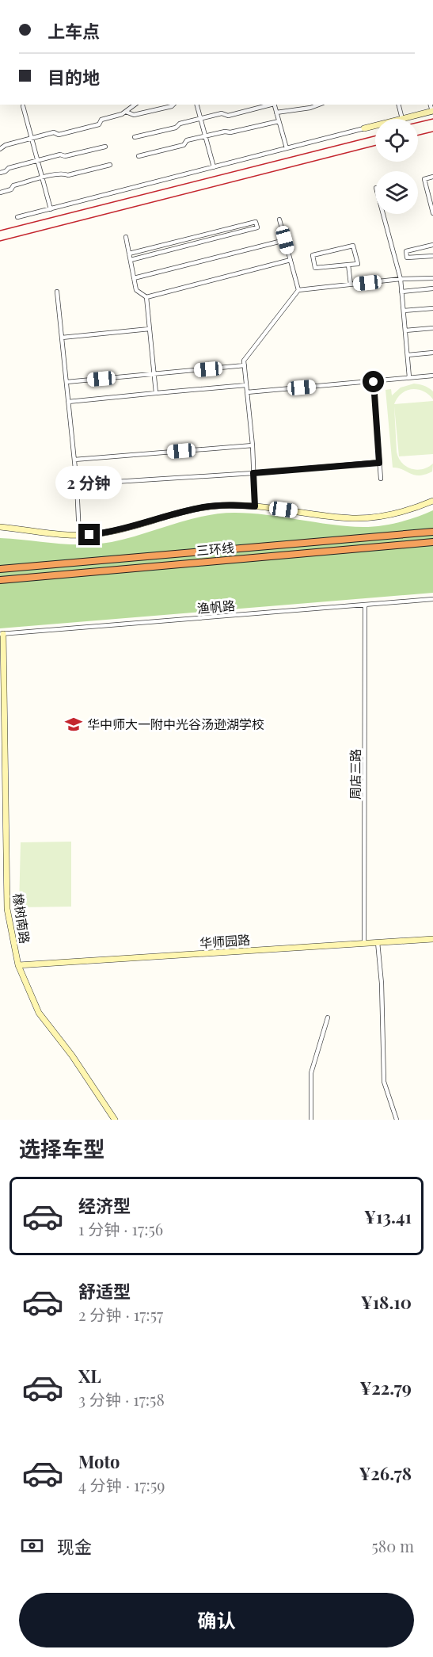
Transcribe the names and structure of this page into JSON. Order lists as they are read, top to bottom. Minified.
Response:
{"streets":{"highway":["三环线"],"street":["渔帆路","周店三路","橡树南路","华师园路"]},"crossings":[["渔帆路","周店三路"],["渔帆路","橡树南路"],["周店三路","华师园路"],["橡树南路","华师园路"]],"places":{"school or university":["华中师大一附中光谷汤逊湖学校"]},"page":{"banner":["上车点","目的地"],"bubble":"2 分钟","heading":"选择车型","list":[{"name":"经济型","note":"1 分钟 · 17:56","value":"¥13.41"},{"name":"舒适型","note":"2 分钟 · 17:57","value":"¥18.10"},{"name":"XL","note":"3 分钟 · 17:58","value":"¥22.79"},{"name":"Moto","note":"4 分钟 · 17:59","value":"¥26.78"}],"pay":["现金","580 m"],"buttons":"确认"}}
